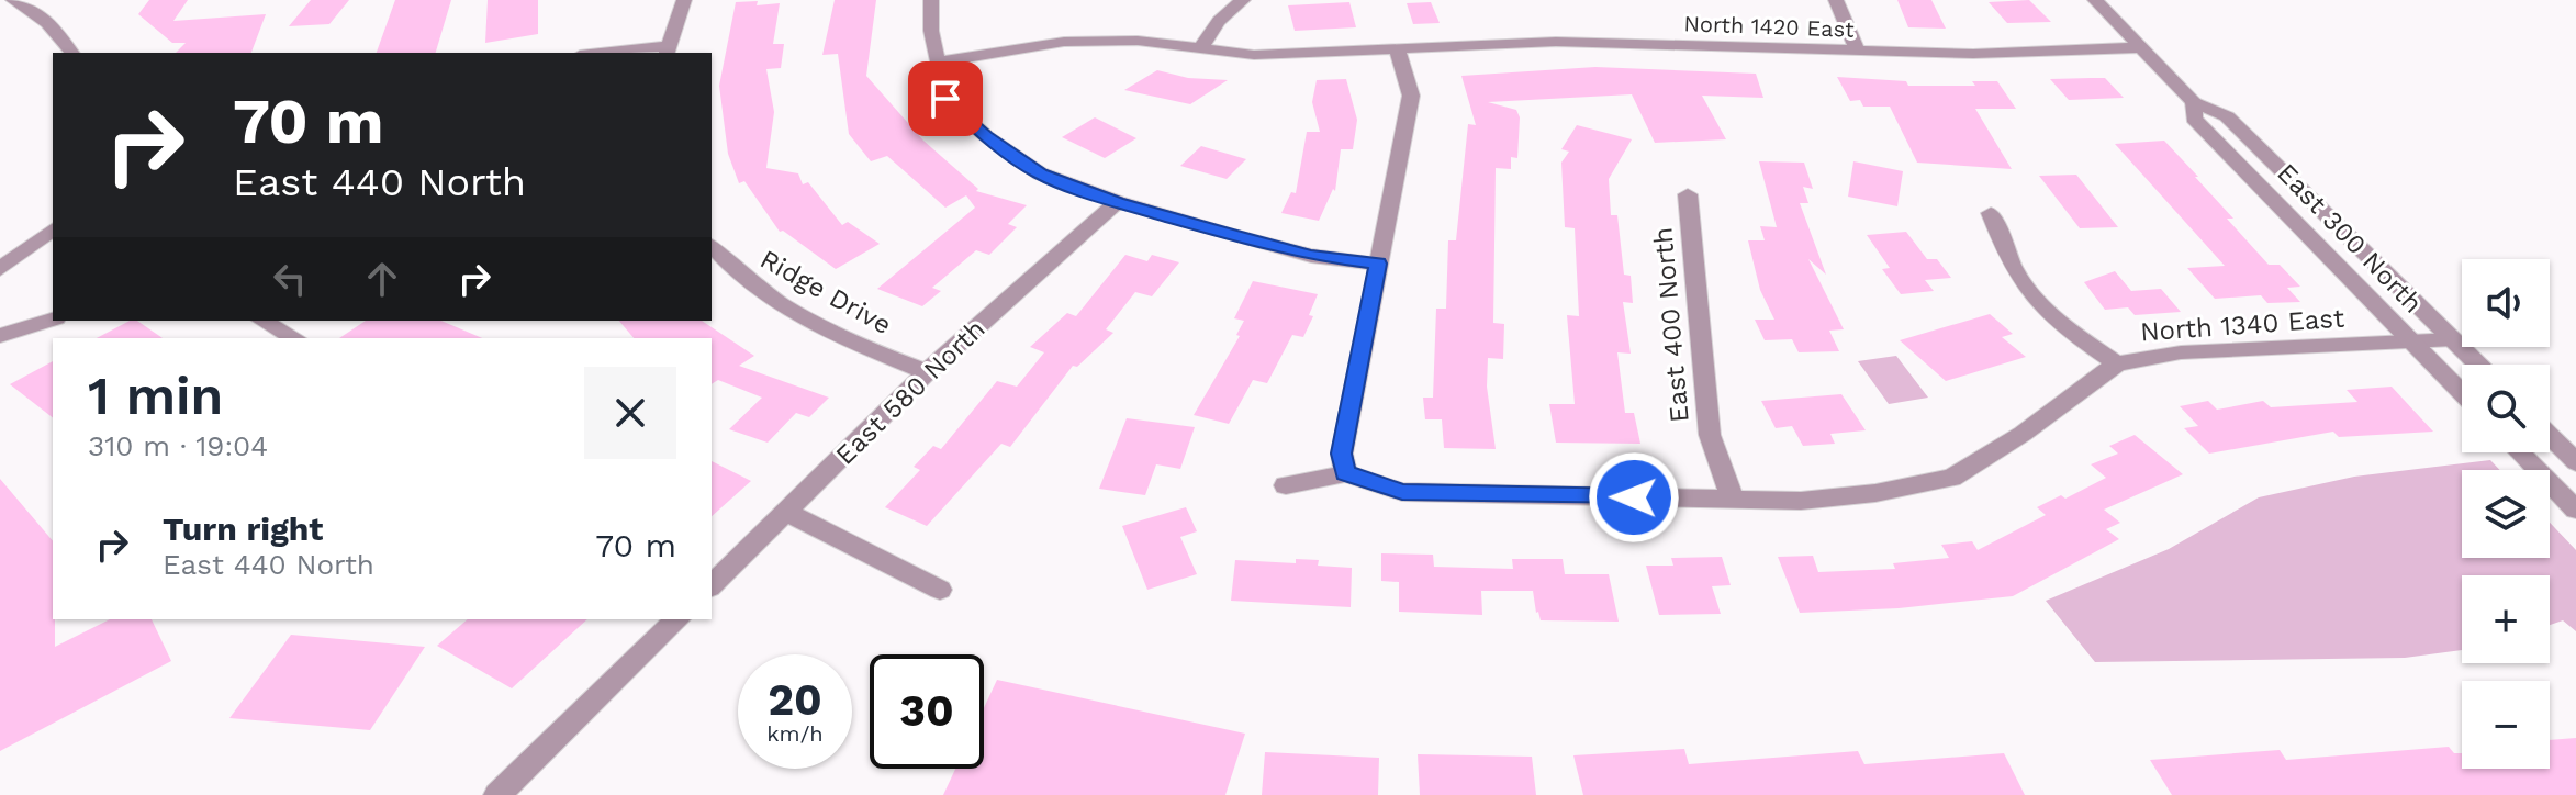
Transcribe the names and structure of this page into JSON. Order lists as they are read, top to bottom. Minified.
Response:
{"streets":{"street":["North 1420 East","East 300 North","Ridge Drive","East 400 North","North 1340 East","East 580 North"]},"crossings":[["North 1420 East","East 300 North"],["East 300 North","North 1340 East"],["Ridge Drive","East 580 North"],["East 400 North","North 1340 East"]],"page":{"turn":["70 m","East 440 North"],"map_buttons":["+","−"],"heading":["1 min","310 m · 19:04"],"list":[{"name":"Turn right","note":"East 440 North","value":"70 m"}],"speed":"20 km/h","limit":"30"}}
